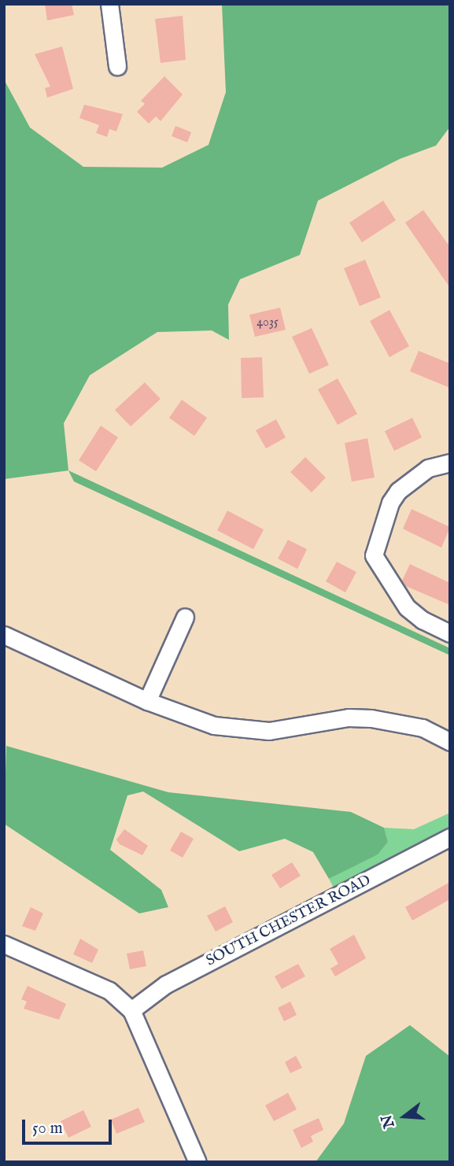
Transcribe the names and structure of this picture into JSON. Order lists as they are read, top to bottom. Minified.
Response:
{"streets":{"street":["SOUTH CHESTER ROAD"]},"house_numbers":["4035"],"scale_bar":"50 m","north":"left"}
